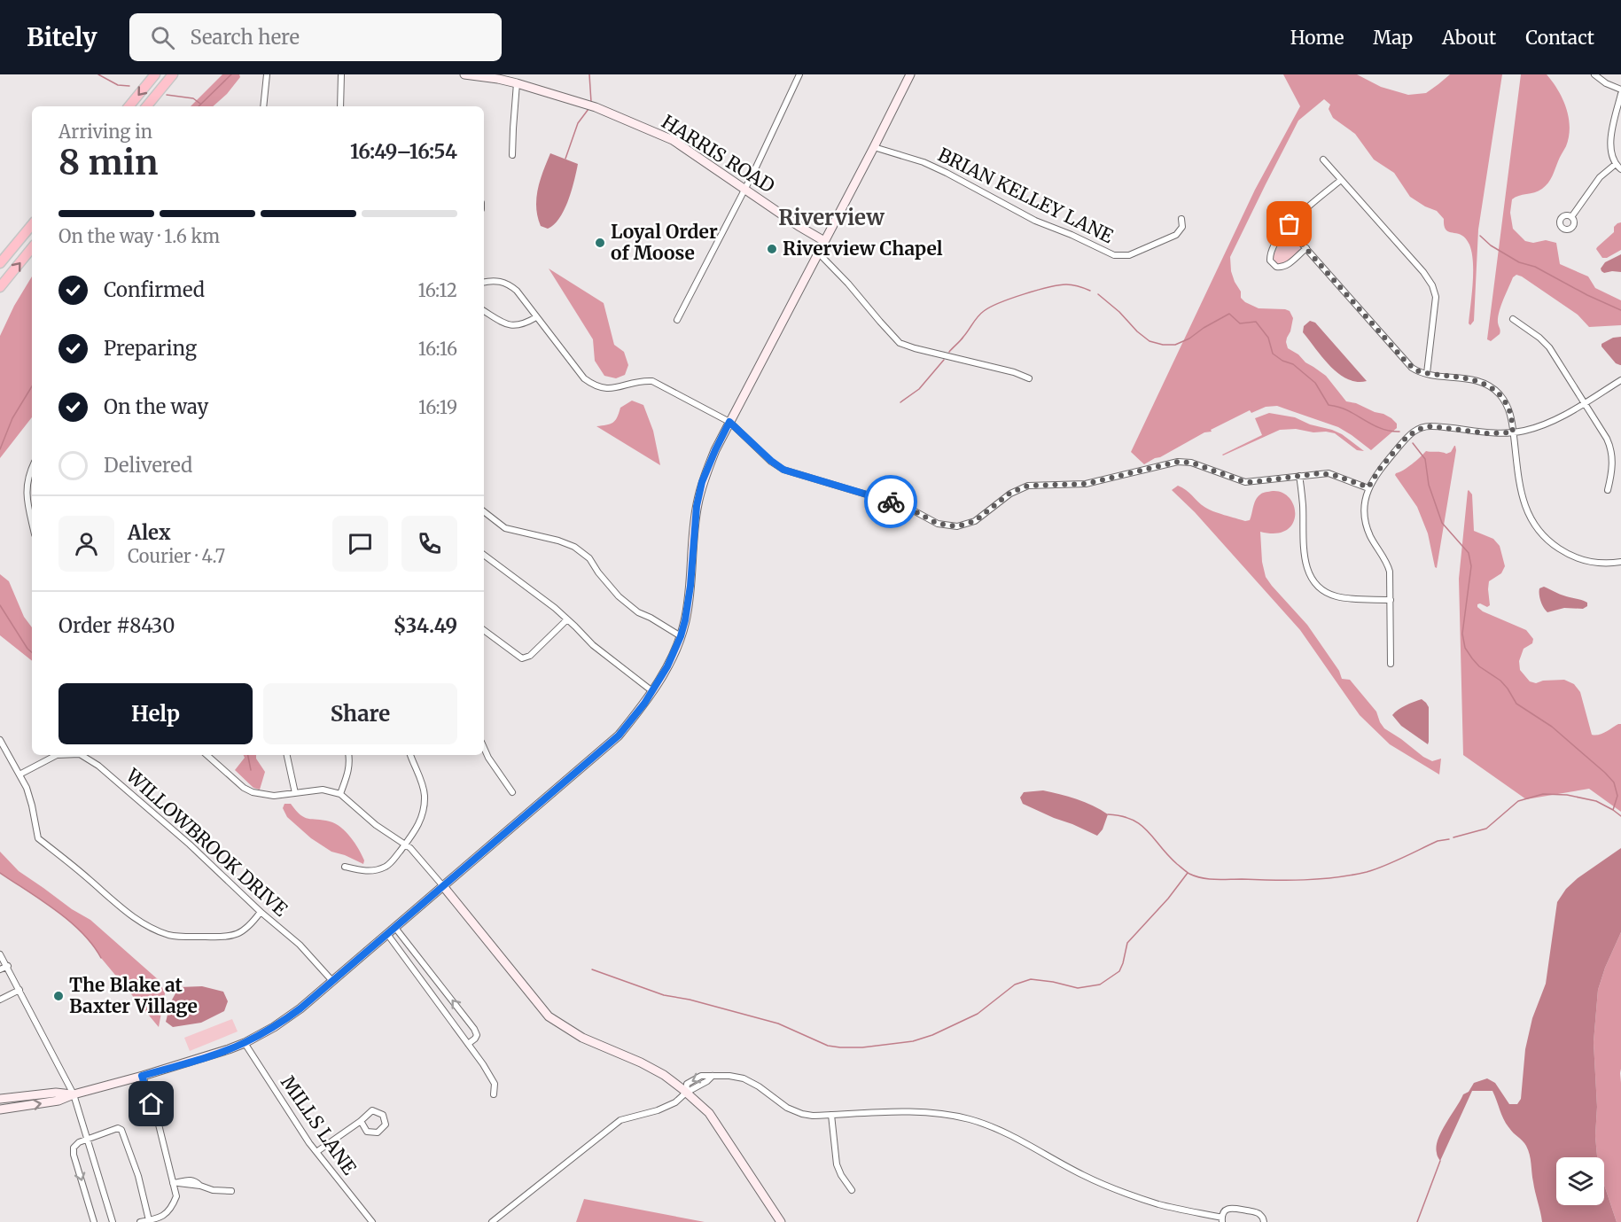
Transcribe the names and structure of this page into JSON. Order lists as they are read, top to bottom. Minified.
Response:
{"streets":{"main road":["HARRIS ROAD"],"street":["BRIAN KELLEY LANE","WILLOWBROOK DRIVE","MILLS LANE"]},"districts":["Riverview"],"places":["Loyal Order of Moose","Riverview Chapel","The Blake at Baxter Village"],"page":{"header":"Bitely","search":"Search here","nav":["Home","Map","About","Contact"],"heading":["8 min","Arriving in","16:49–16:54"],"panel":["Alex","Courier · 4.7","Order #8430","$34.49"],"bar":"On the way · 1.6 km","list":[["Confirmed","16:12"],["Preparing","16:16"],["On the way","16:19"],"Delivered"],"buttons":["Help","Share"]}}
